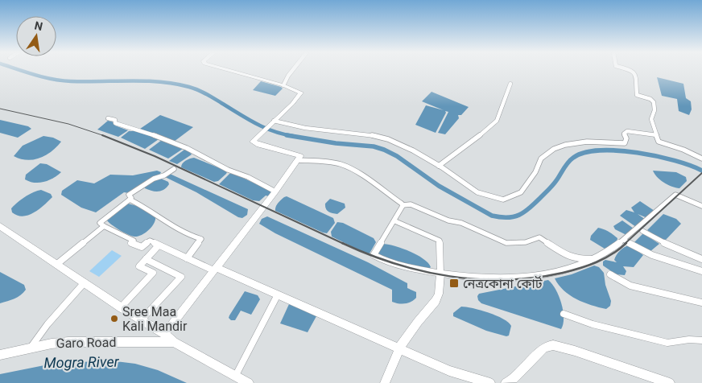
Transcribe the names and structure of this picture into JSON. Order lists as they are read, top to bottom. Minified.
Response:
{"streets":{"street":["Garo Road"]},"water":["Mogra River"],"places":{"transit":["নেত্রকোনা কোর্ট"],"other":["Sree Maa Kali Mandir"]},"north":"top"}
